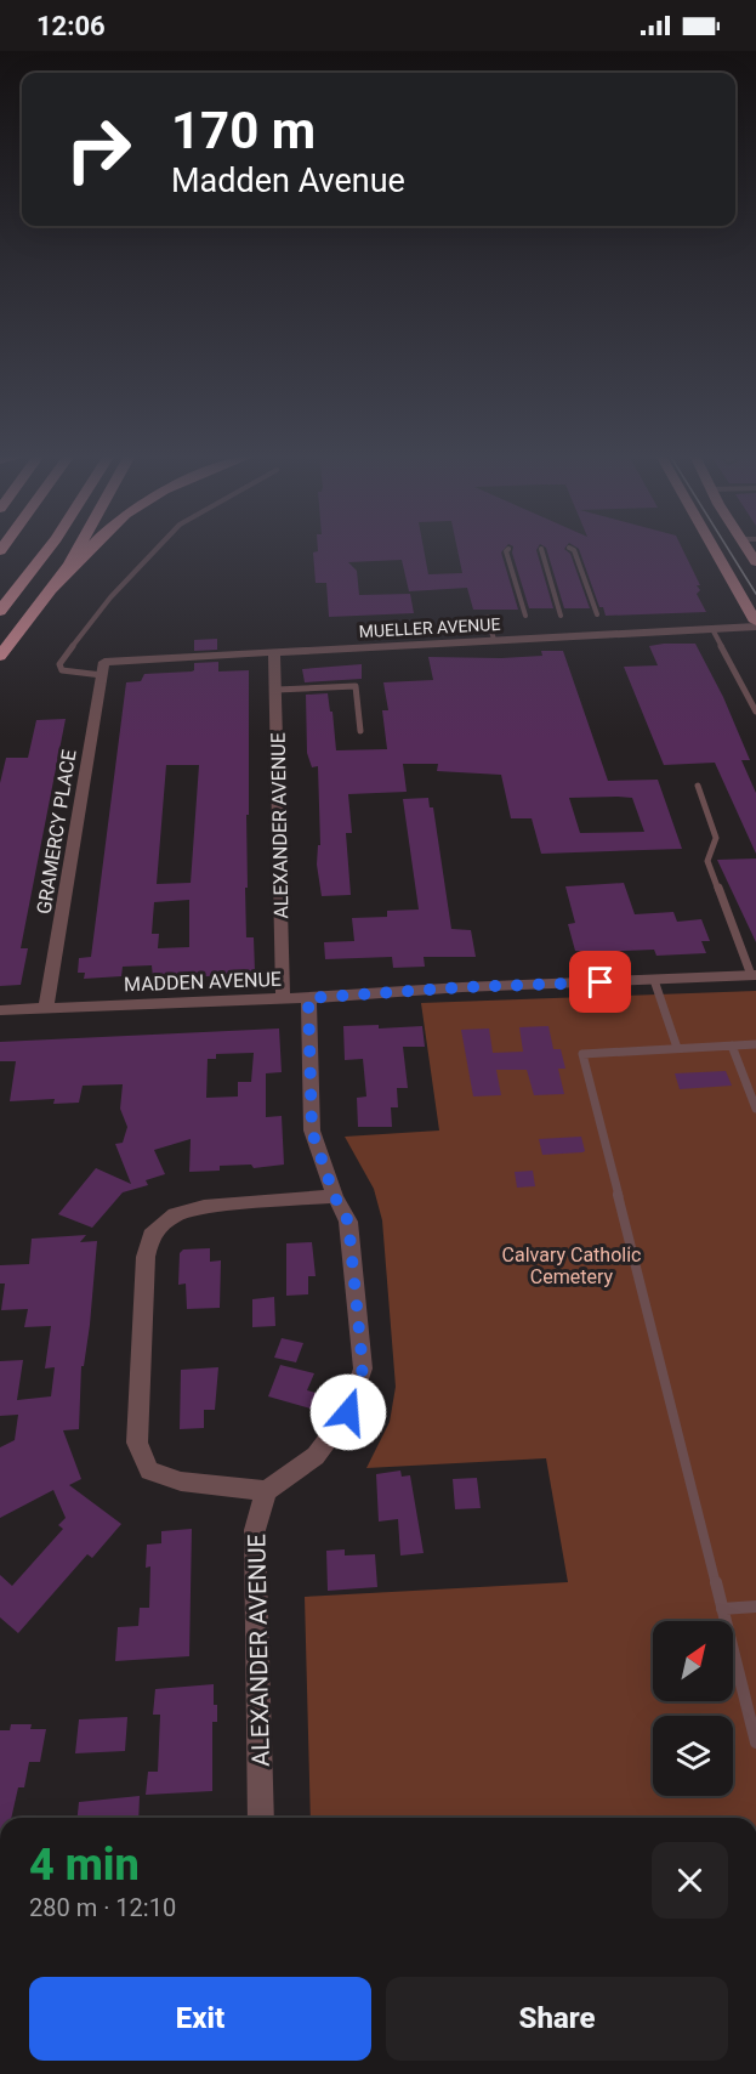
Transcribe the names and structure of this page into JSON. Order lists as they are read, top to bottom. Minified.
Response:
{"streets":{"street":["MUELLER AVENUE","ALEXANDER AVENUE","GRAMERCY PLACE","MADDEN AVENUE"]},"crossings":[["MUELLER AVENUE","ALEXANDER AVENUE"],["MUELLER AVENUE","GRAMERCY PLACE"],["ALEXANDER AVENUE","MADDEN AVENUE"],["GRAMERCY PLACE","MADDEN AVENUE"]],"parks":["Calvary Catholic Cemetery"],"north":"top right","page":{"status":"12:06","turn":["170 m","Madden Avenue"],"heading":["4 min","280 m · 12:10"],"buttons":["Exit","Share"]}}
